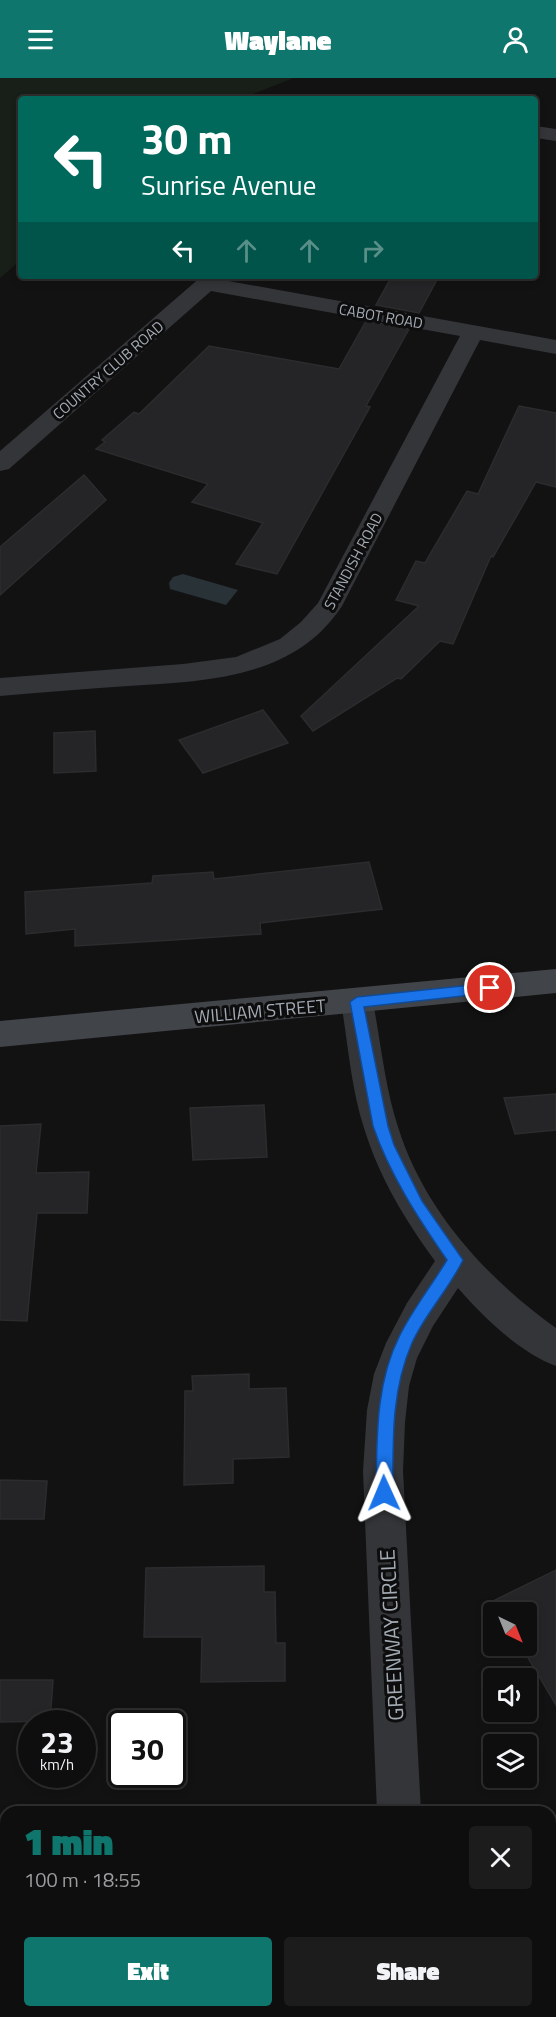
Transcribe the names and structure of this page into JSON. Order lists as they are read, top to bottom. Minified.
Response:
{"streets":{"main road":["WILLIAM STREET"],"street":["CABOT ROAD","COUNTRY CLUB ROAD","STANDISH ROAD","GREENWAY CIRCLE"]},"crossings":[["CABOT ROAD","COUNTRY CLUB ROAD"],["CABOT ROAD","STANDISH ROAD"]],"north":"bottom right","page":{"header":"Waylane","turn":["30 m","Sunrise Avenue"],"speed":"23 km/h","limit":"30","heading":["1 min","100 m · 18:55"],"buttons":["Exit","Share"]}}
